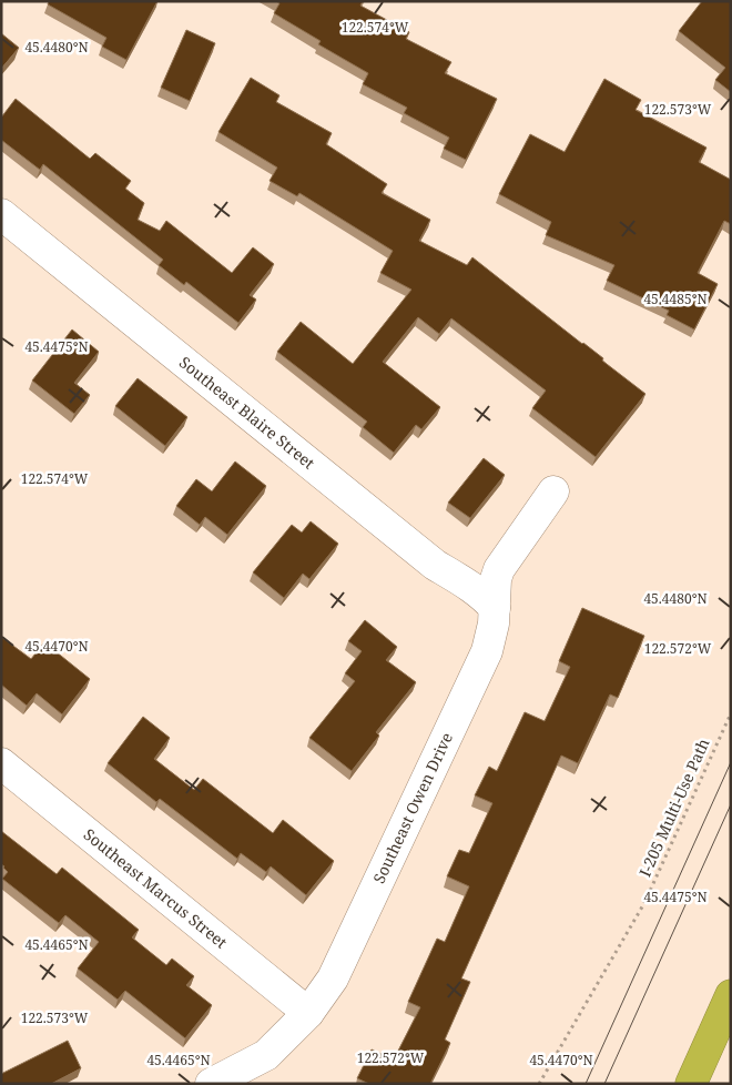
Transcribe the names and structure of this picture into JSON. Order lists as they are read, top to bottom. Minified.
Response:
{"streets":{"street":["Southeast Blaire Street","Southeast Owen Drive","Southeast Marcus Street"],"path":["I-205 Multi-Use Path"]},"crossings":[["Southeast Blaire Street","Southeast Owen Drive"],["Southeast Owen Drive","Southeast Marcus Street"]],"coordinates":["122.574°W","45.4480°N","122.573°W","45.4485°N","45.4475°N","45.4470°N","122.572°W","45.4465°N"]}
